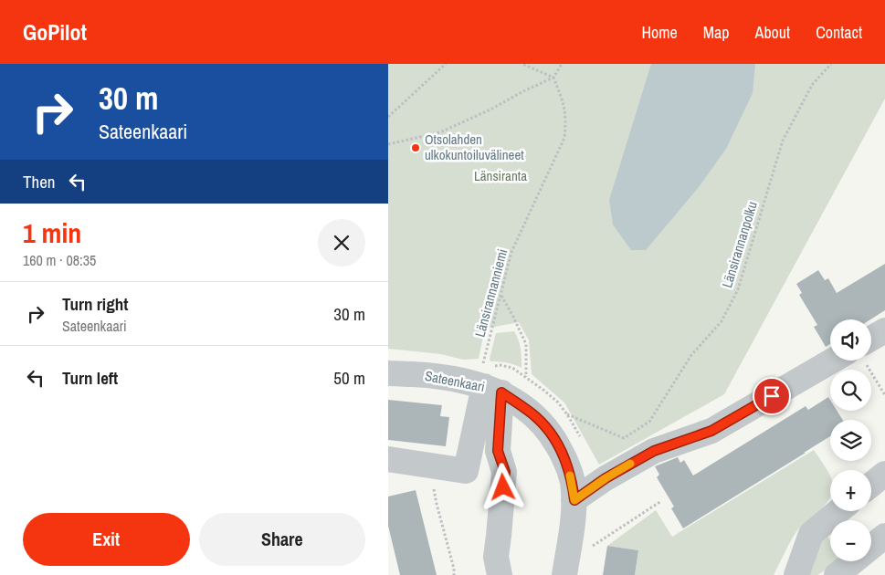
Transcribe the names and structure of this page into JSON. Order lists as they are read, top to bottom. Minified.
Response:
{"streets":{"street":["Sateenkaari"],"path":["Länsirannanpolku","Länsirannanniemi"]},"crossings":[["Länsirannanniemi","Sateenkaari"]],"parks":["Länsiranta"],"places":["Otsolahden ulkokuntoiluvälineet"],"page":{"header":"GoPilot","nav":["Home","Map","About","Contact"],"turn":["30 m","Sateenkaari"],"then":"Then","heading":["1 min","160 m · 08:35"],"list":[{"name":"Turn right","note":"Sateenkaari","value":"30 m"},{"name":"Turn left","value":"50 m"}],"map_buttons":["+","−"],"buttons":["Exit","Share"]}}
